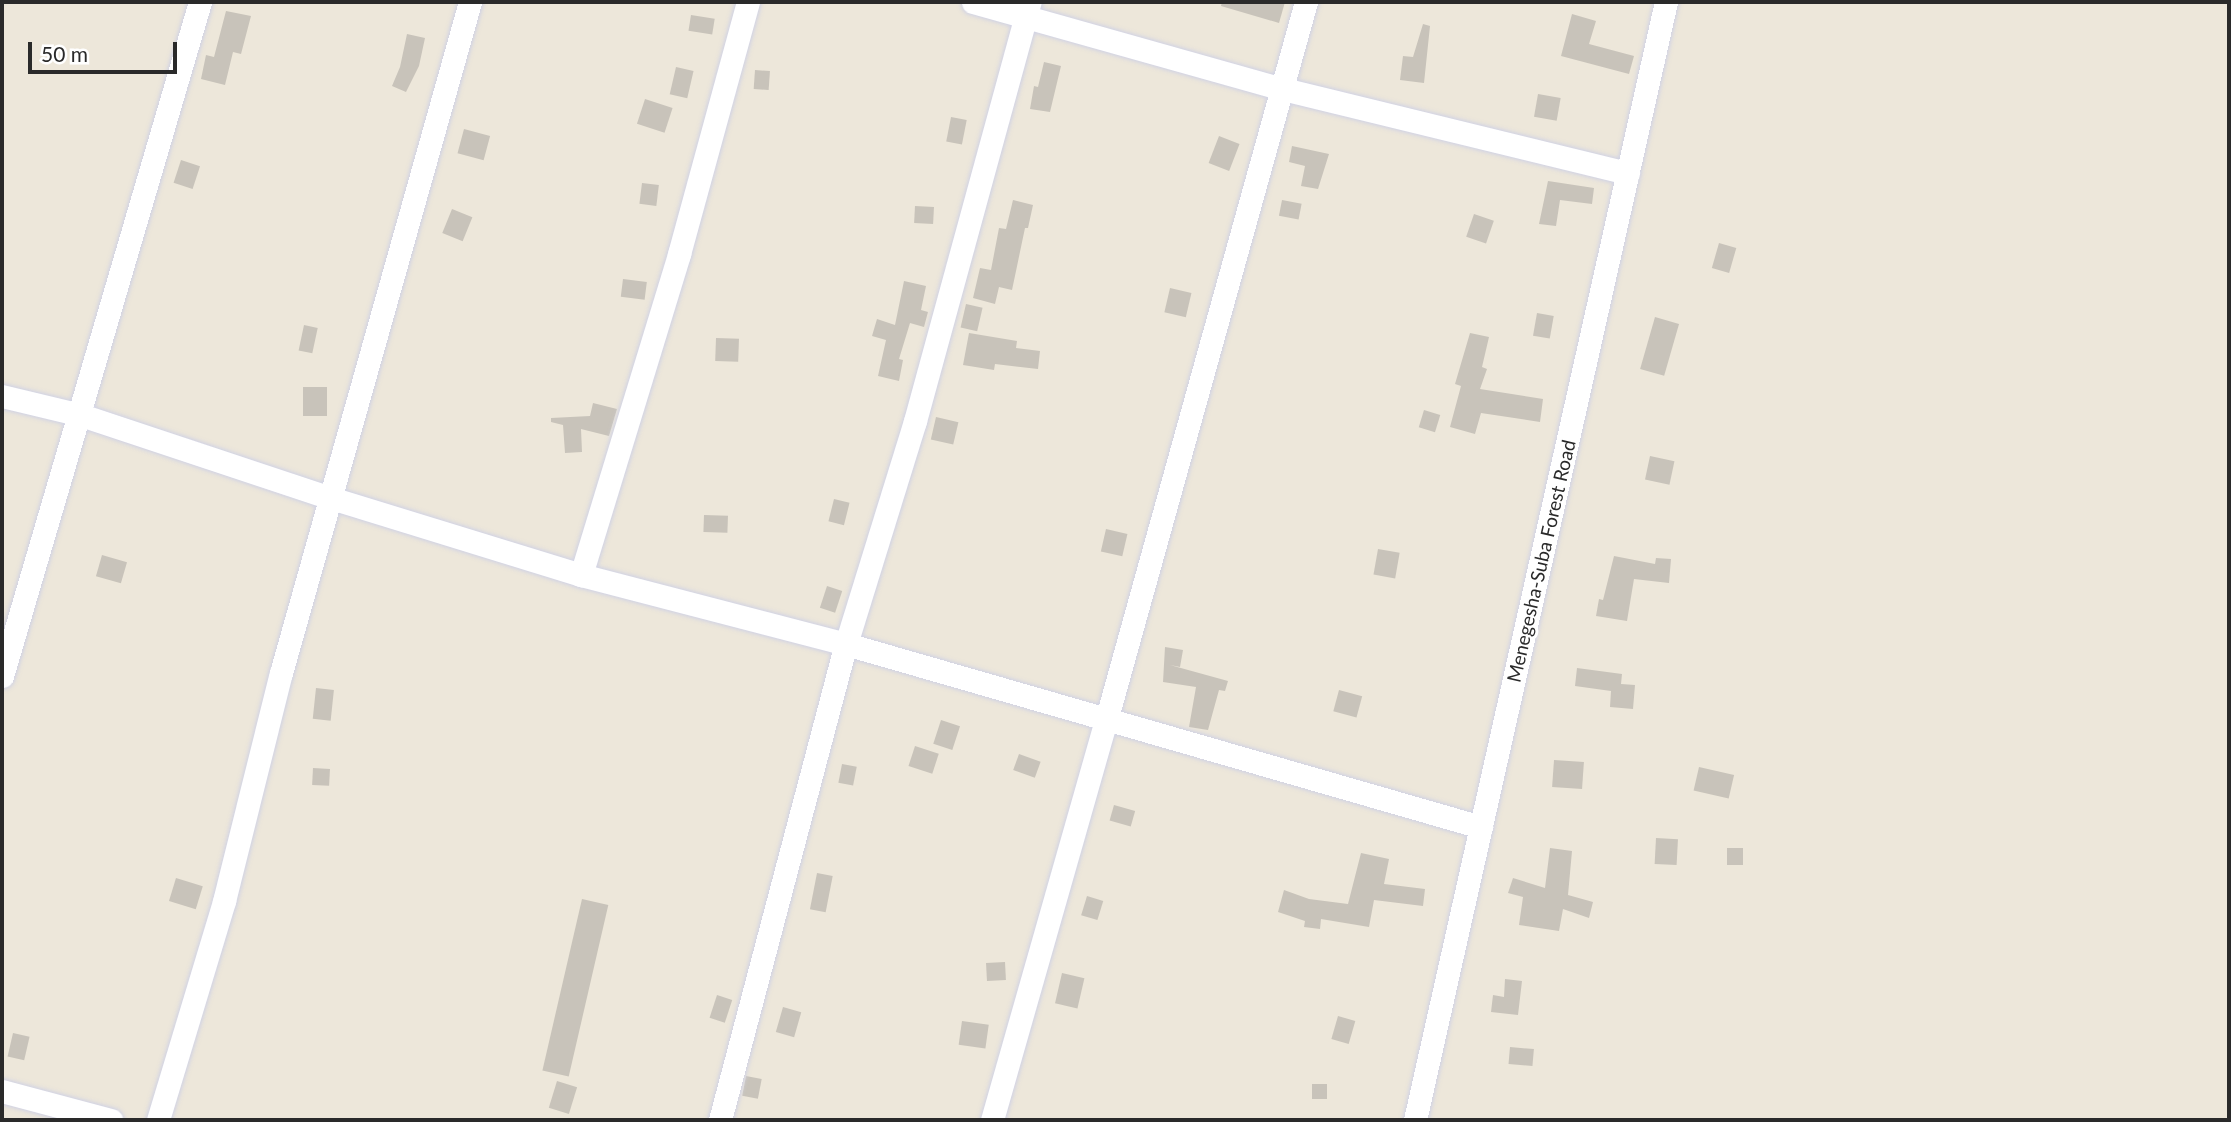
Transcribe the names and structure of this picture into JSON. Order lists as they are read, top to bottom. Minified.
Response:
{"streets":{"street":["Menegesha-Suba Forest Road"]},"scale_bar":"50 m"}
